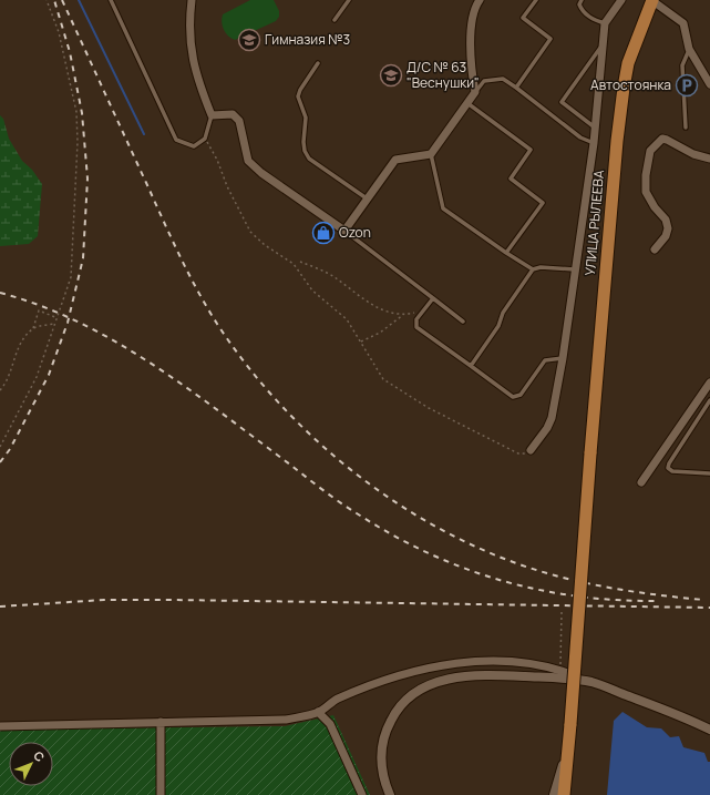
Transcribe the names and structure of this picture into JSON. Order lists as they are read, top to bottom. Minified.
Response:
{"streets":{"main road":["УЛИЦА РЫЛЕЕВА"]},"places":{"school or university":["Гимназия №3","Д/С № 63 \"Веснушки\""],"parking":["Автостоянка"],"shop":["Ozon"]},"north":"top right"}
